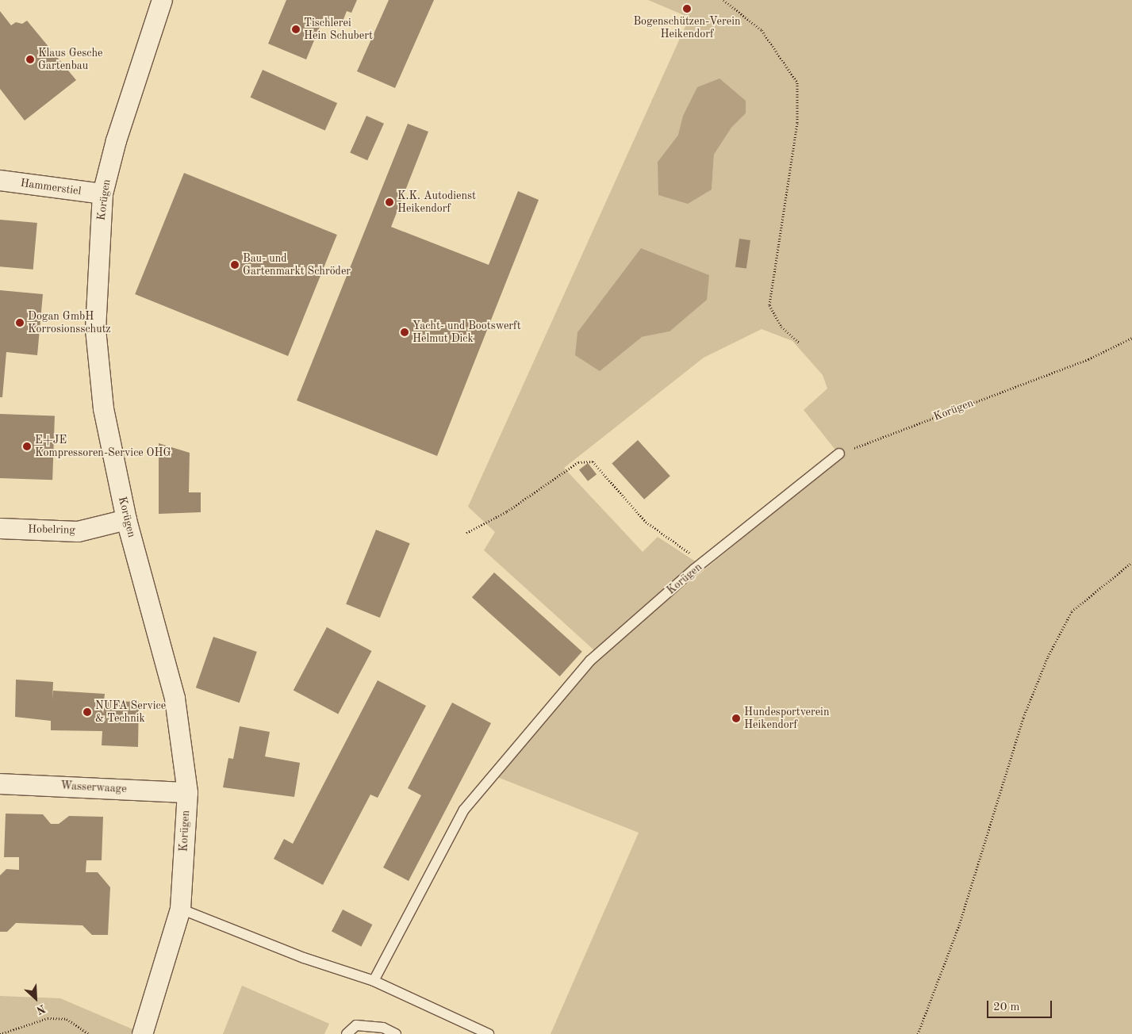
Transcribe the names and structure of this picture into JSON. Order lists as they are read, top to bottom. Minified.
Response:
{"streets":{"street":["Hammerstiel","Korügen","Hobelring","Wasserwaage"]},"crossings":[["Hammerstiel","Korügen"],["Korügen","Hobelring"],["Korügen","Wasserwaage"]],"places":["Bogenschützen-Verein Heikendorf","Tischlerei Hein Schubert","Klaus Gesche Gartenbau","K.K. Autodienst Heikendorf","Bau- und Gartenmarkt Schröder","Dogan GmbH Korrosionsschutz","Yacht- und Bootswerft Helmut Dick","E+JE Kompressoren-Service OHG","NUFA Service & Technik","Hundesportverein Heikendorf"],"scale_bar":"20 m","north":"bottom right"}
